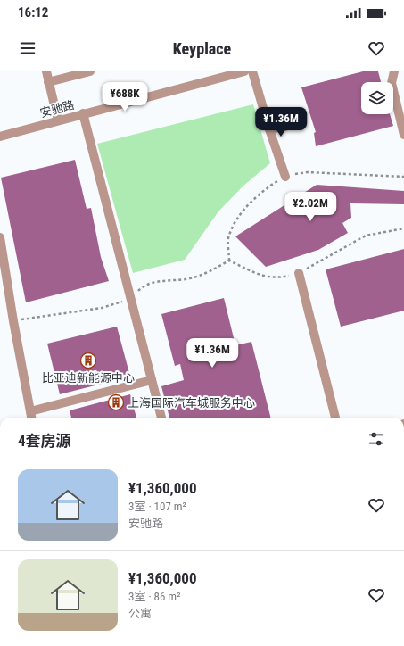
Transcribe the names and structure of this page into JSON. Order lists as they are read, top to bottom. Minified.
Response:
{"streets":{"street":["安驰路"]},"places":{"building":["比亚迪新能源中心","上海国际汽车城服务中心"]},"page":{"status":"16:12","header":"Keyplace","price":["¥688K","¥1.36M","¥2.02M","¥1.36M"],"heading":"4套房源","list":[{"name":"¥1,360,000","note":"3室 · 107 m² · 安驰路"},{"name":"¥1,360,000","note":"3室 · 86 m² · 公寓"}]}}
